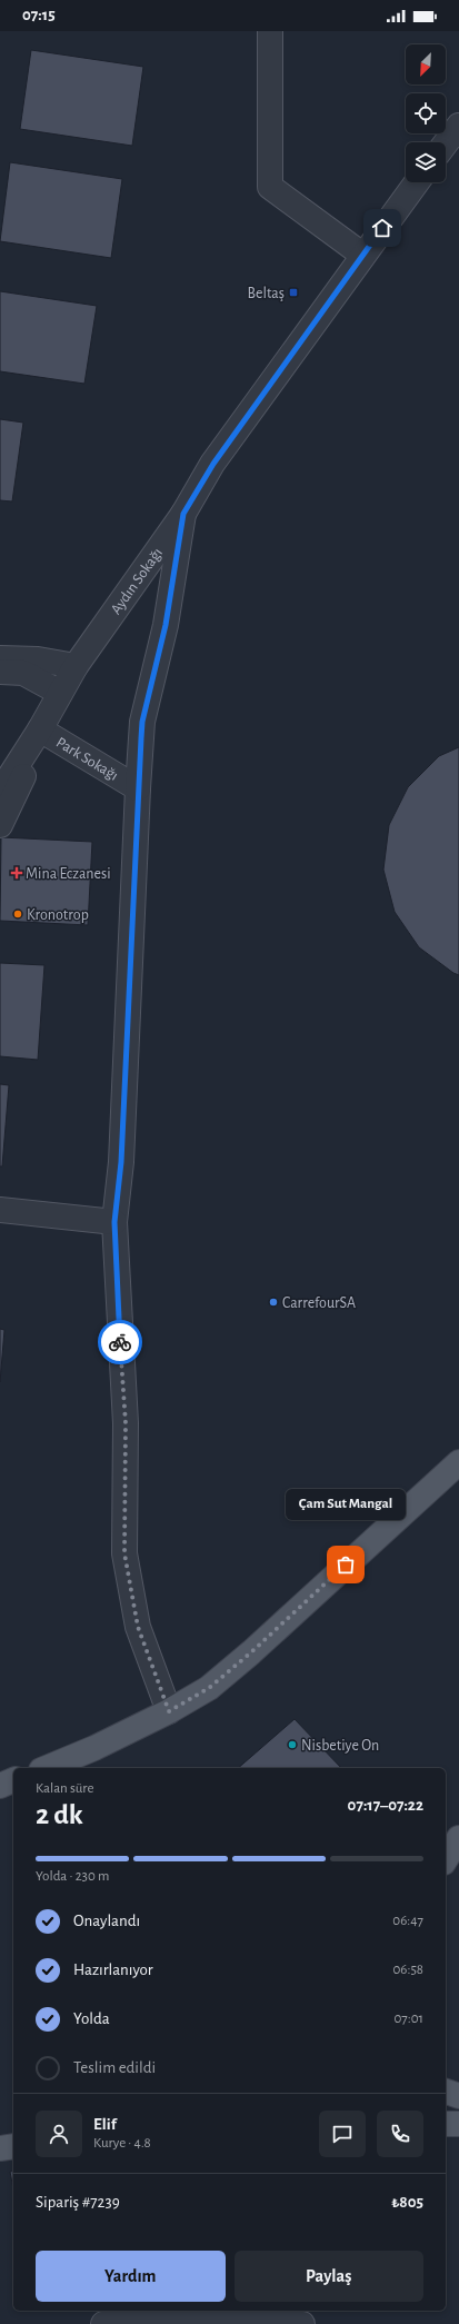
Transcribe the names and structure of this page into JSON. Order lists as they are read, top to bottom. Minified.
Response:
{"streets":{"street":["Aydın Sokağı","Park Sokağı"]},"crossings":[["Aydın Sokağı","Park Sokağı"]],"places":{"transit":["Beltaş"],"health":["Mina Eczanesi"],"other":["Kronotrop","CarrefourSA","Çam Sut Mangal","Nisbetiye On"]},"north":"bottom left","page":{"status":"07:15","bubble":"Çam Sut Mangal","heading":["2 dk","Kalan süre","07:17–07:22"],"panel":["Elif","Kurye · 4.8","Sipariş #7239","₺805"],"bar":"Yolda · 230 m","list":[["Onaylandı","06:47"],["Hazırlanıyor","06:58"],["Yolda","07:01"],"Teslim edildi"],"buttons":["Yardım","Paylaş"]}}
